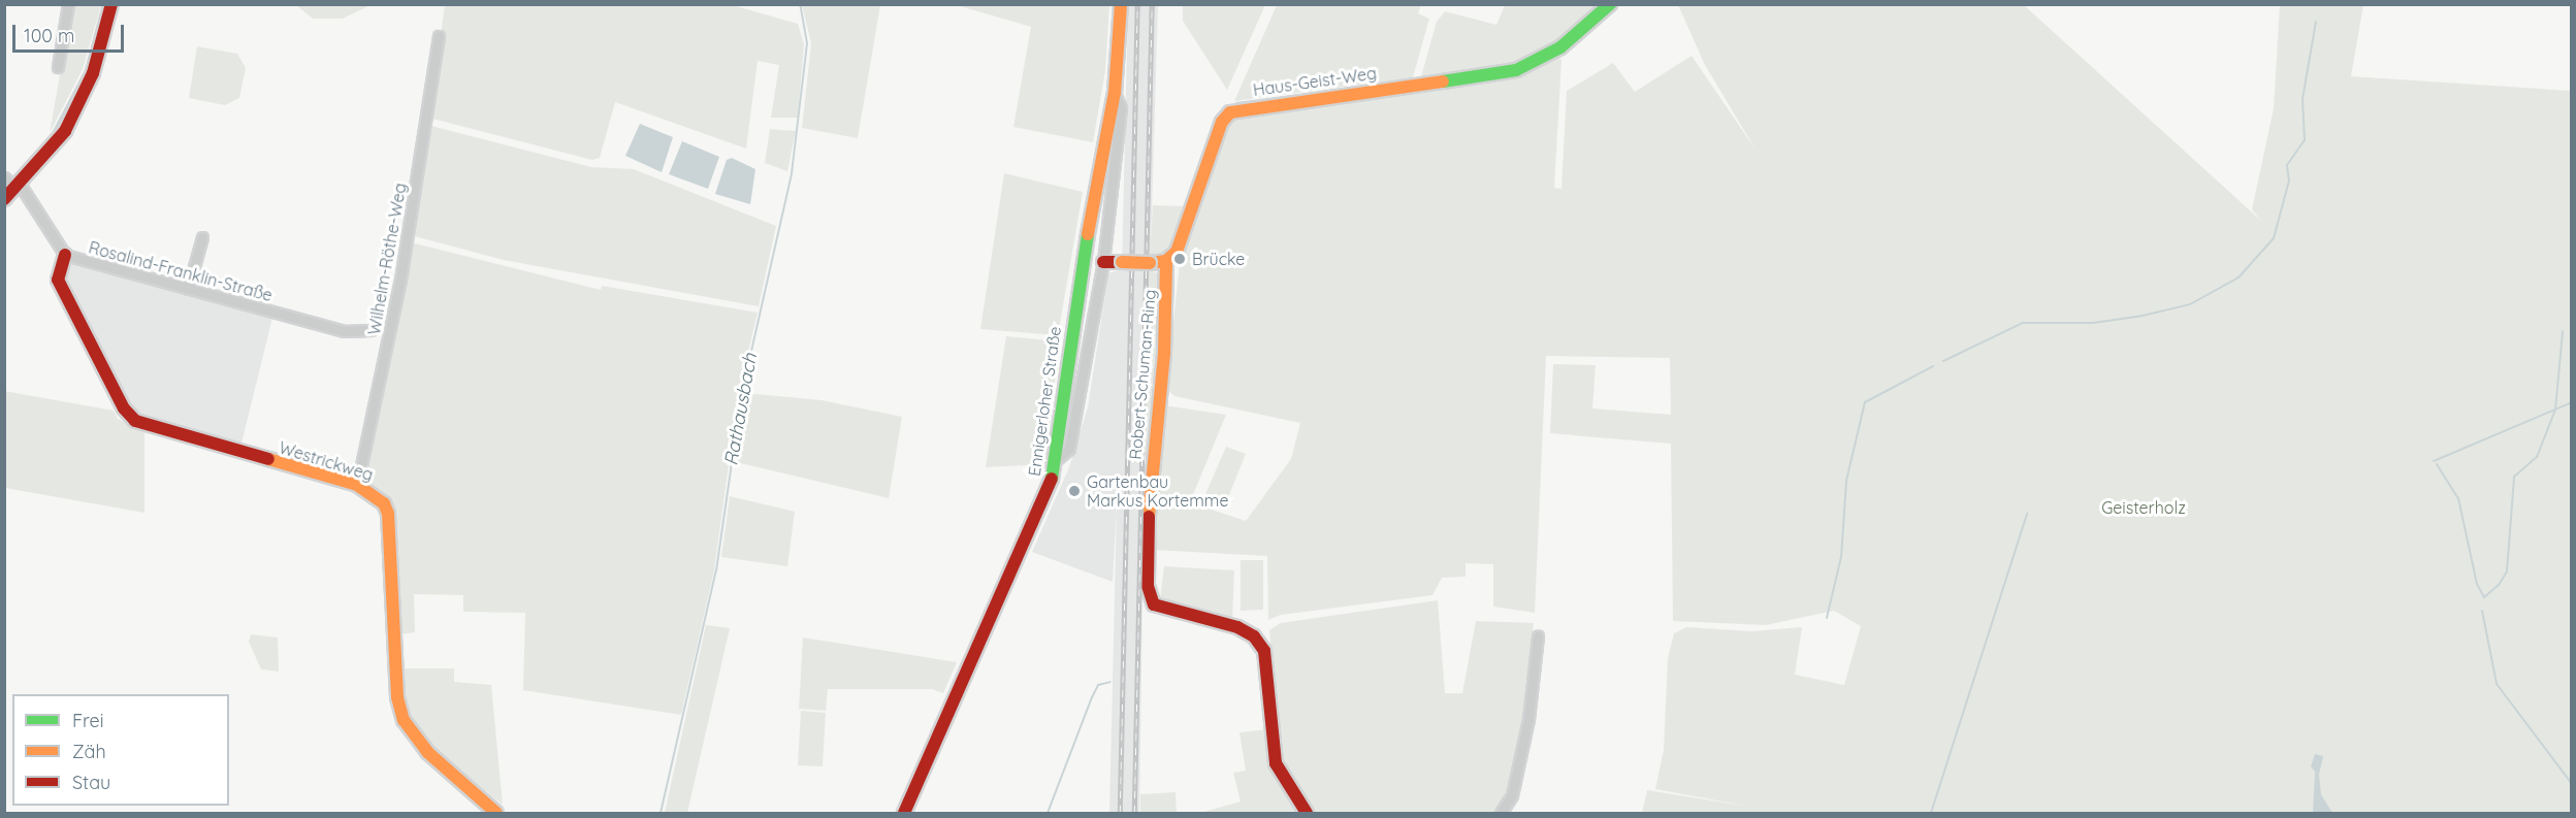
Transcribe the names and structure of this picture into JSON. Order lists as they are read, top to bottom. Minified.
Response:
{"streets":{"street":["Haus-Geist-Weg","Wilhelm-Röthe-Weg","Rosalind-Franklin-Straße","Robert-Schuman-Ring","Ennigerloher Straße","Westrickweg"]},"crossings":[["Haus-Geist-Weg","Robert-Schuman-Ring"],["Wilhelm-Röthe-Weg","Westrickweg"],["Rosalind-Franklin-Straße","Westrickweg"]],"water":["Rathausbach"],"parks":["Geisterholz"],"places":["Brücke","Gartenbau Markus Kortemme"],"legend":["Frei","Zäh","Stau"],"scale_bar":"100 m"}
